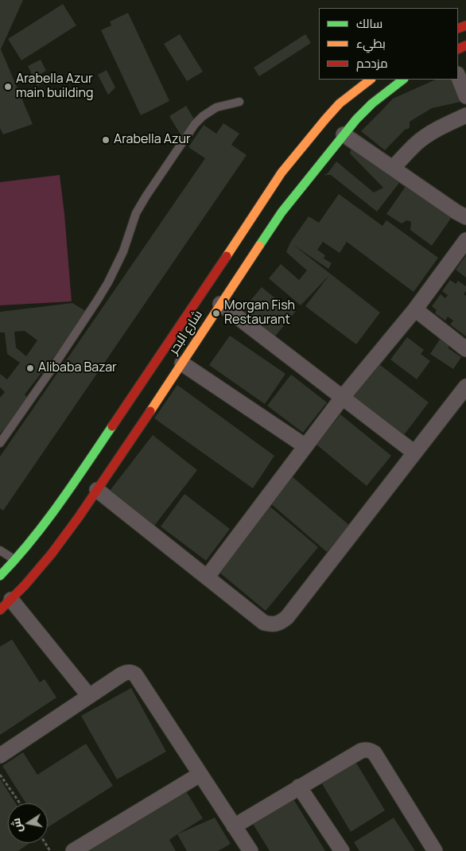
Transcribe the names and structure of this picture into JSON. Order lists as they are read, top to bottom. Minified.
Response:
{"streets":{"main road":["شارع البحر"]},"places":["Arabella Azur main building","Arabella Azur","Morgan Fish Restaurant","Alibaba Bazar"],"legend":["سالك","بطيء","مزدحم"],"north":"left"}
